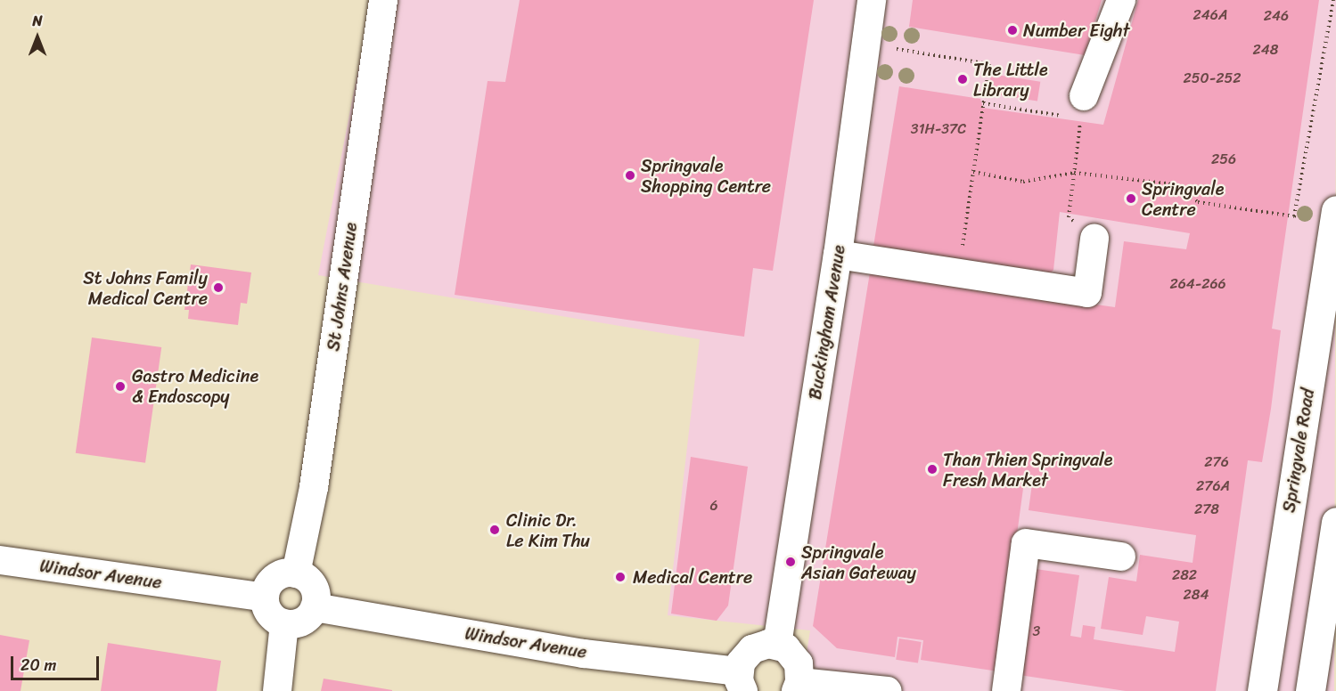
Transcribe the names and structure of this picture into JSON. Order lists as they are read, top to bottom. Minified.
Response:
{"streets":{"highway":["Springvale Road"],"street":["St Johns Avenue","Buckingham Avenue","Windsor Avenue"]},"crossings":[["St Johns Avenue","Windsor Avenue"]],"places":["Number Eight","The Little Library","Springvale Shopping Centre","Springvale Centre","St Johns Family Medical Centre","Gastro Medicine & Endoscopy","Than Thien Springvale Fresh Market","Clinic Dr. Le Kim Thu","Springvale Asian Gateway","Medical Centre"],"house_numbers":["246A","246","248","250-252","31H-37C","256","264-266","276","276A","6","278","282","284","3"],"scale_bar":"20 m","north":"top"}
